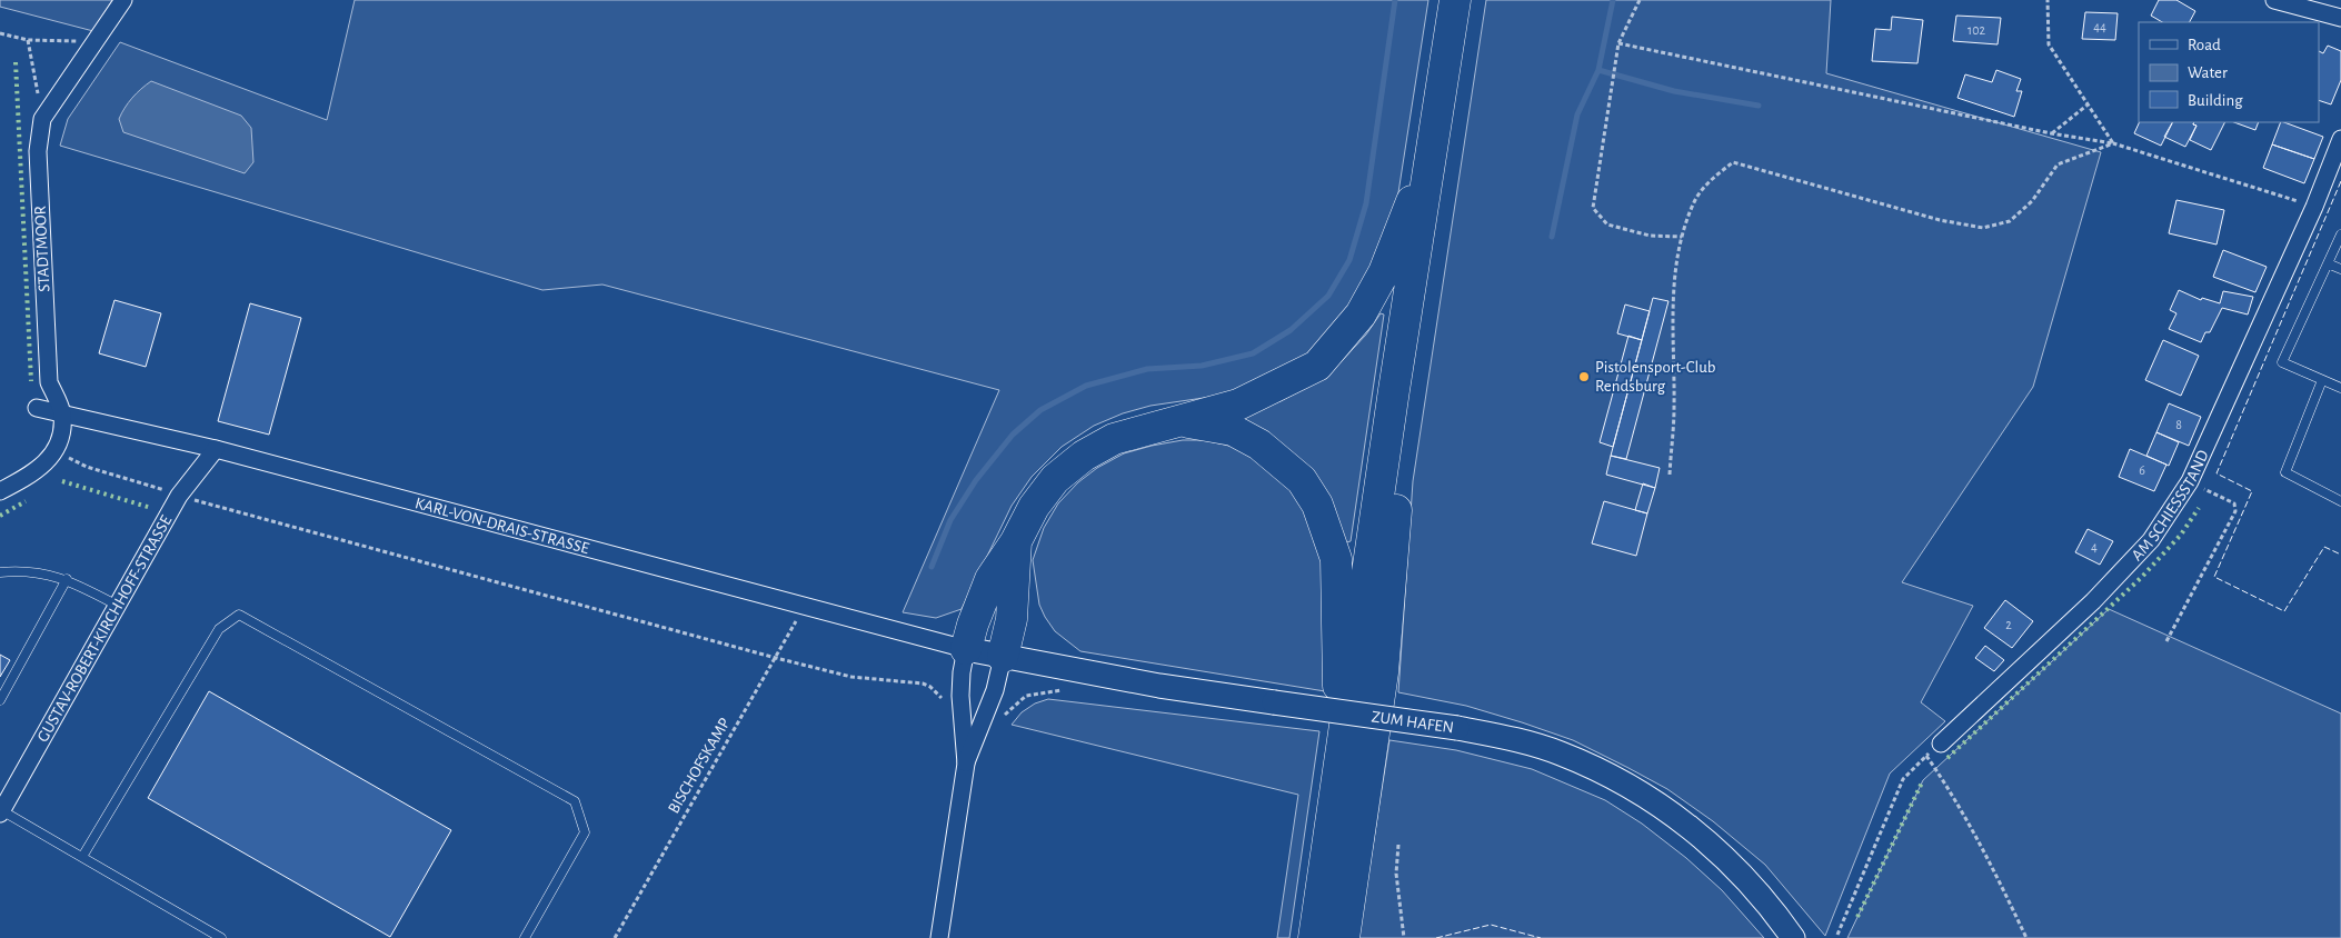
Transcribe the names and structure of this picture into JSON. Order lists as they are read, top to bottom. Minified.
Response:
{"streets":{"main road":["ZUM HAFEN"],"street":["STADTMOOR","AM SCHIESSSTAND","KARL-VON-DRAIS-STRASSE","GUSTAV-ROBERT-KIRCHHOFF-STRASSE"],"path":["BISCHOFSKAMP"]},"crossings":[["STADTMOOR","KARL-VON-DRAIS-STRASSE"],["KARL-VON-DRAIS-STRASSE","GUSTAV-ROBERT-KIRCHHOFF-STRASSE"],["KARL-VON-DRAIS-STRASSE","ZUM HAFEN"],["KARL-VON-DRAIS-STRASSE","BISCHOFSKAMP"]],"places":["Pistolensport-Club Rendsburg"],"house_numbers":["44","102","8","6","4","2"],"legend":["Road","Water","Building"]}
